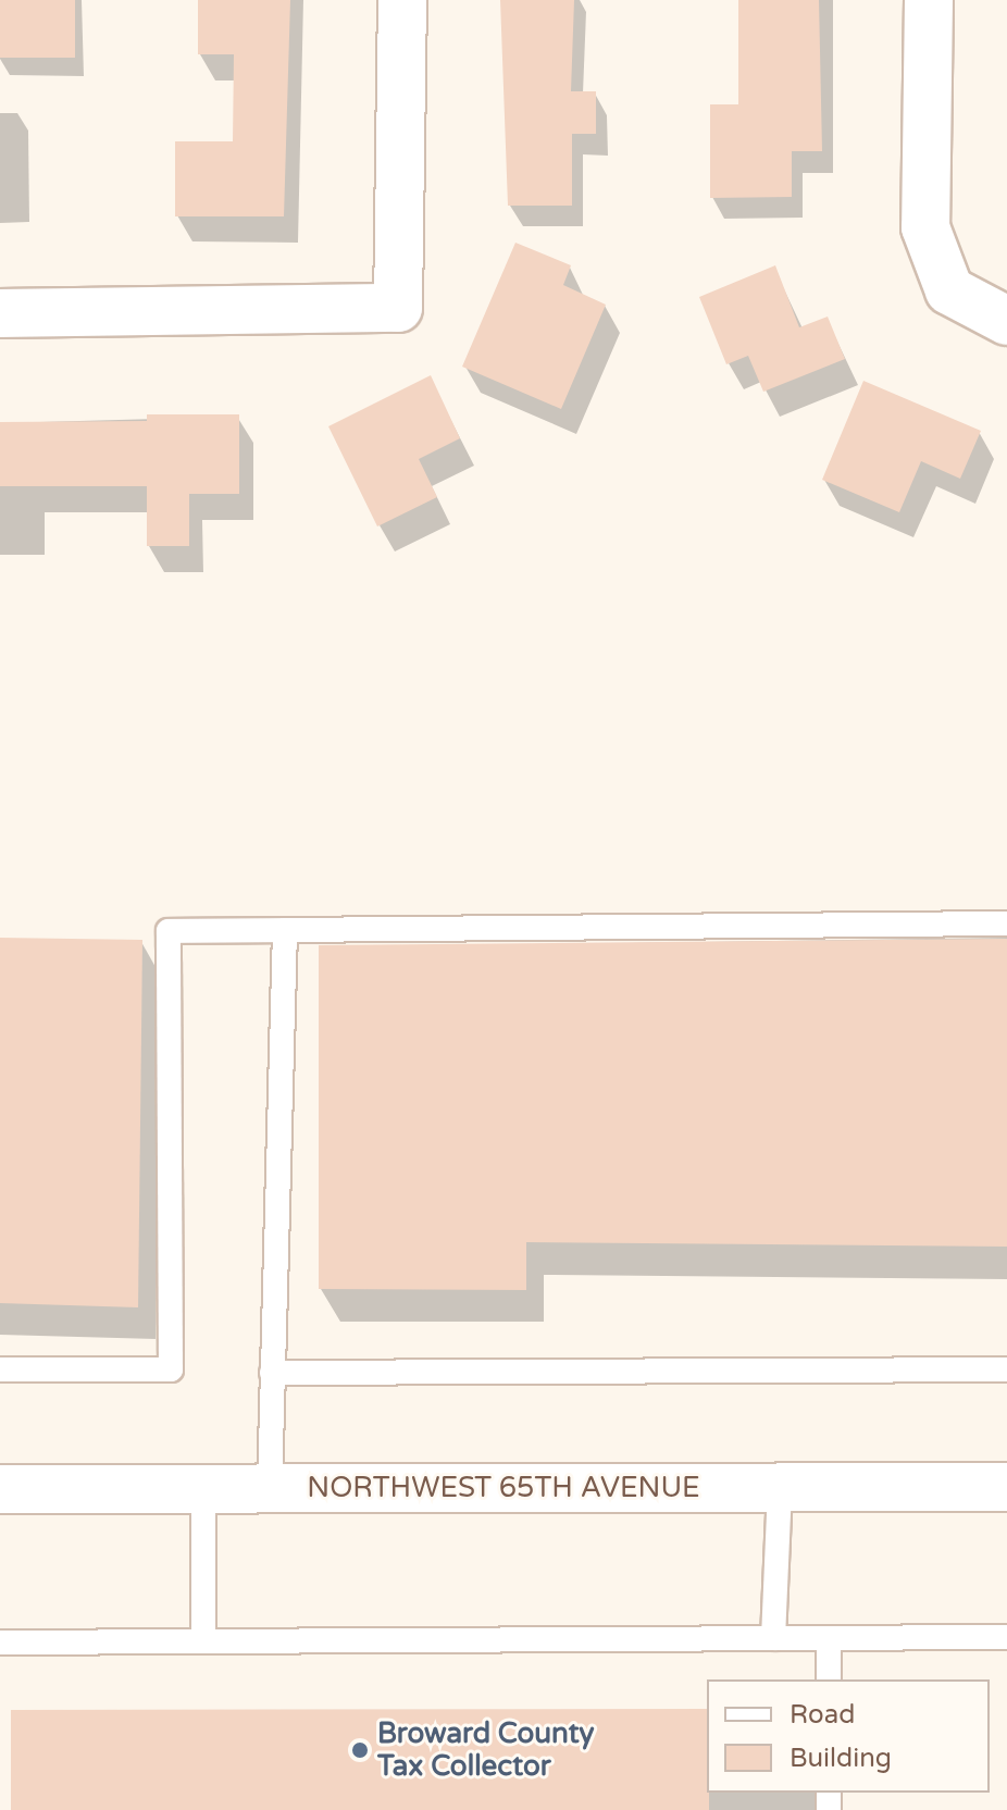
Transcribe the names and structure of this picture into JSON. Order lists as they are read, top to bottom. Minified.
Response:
{"streets":{"street":["NORTHWEST 65TH AVENUE"]},"places":["Broward County Tax Collector"],"legend":["Road","Building"]}
